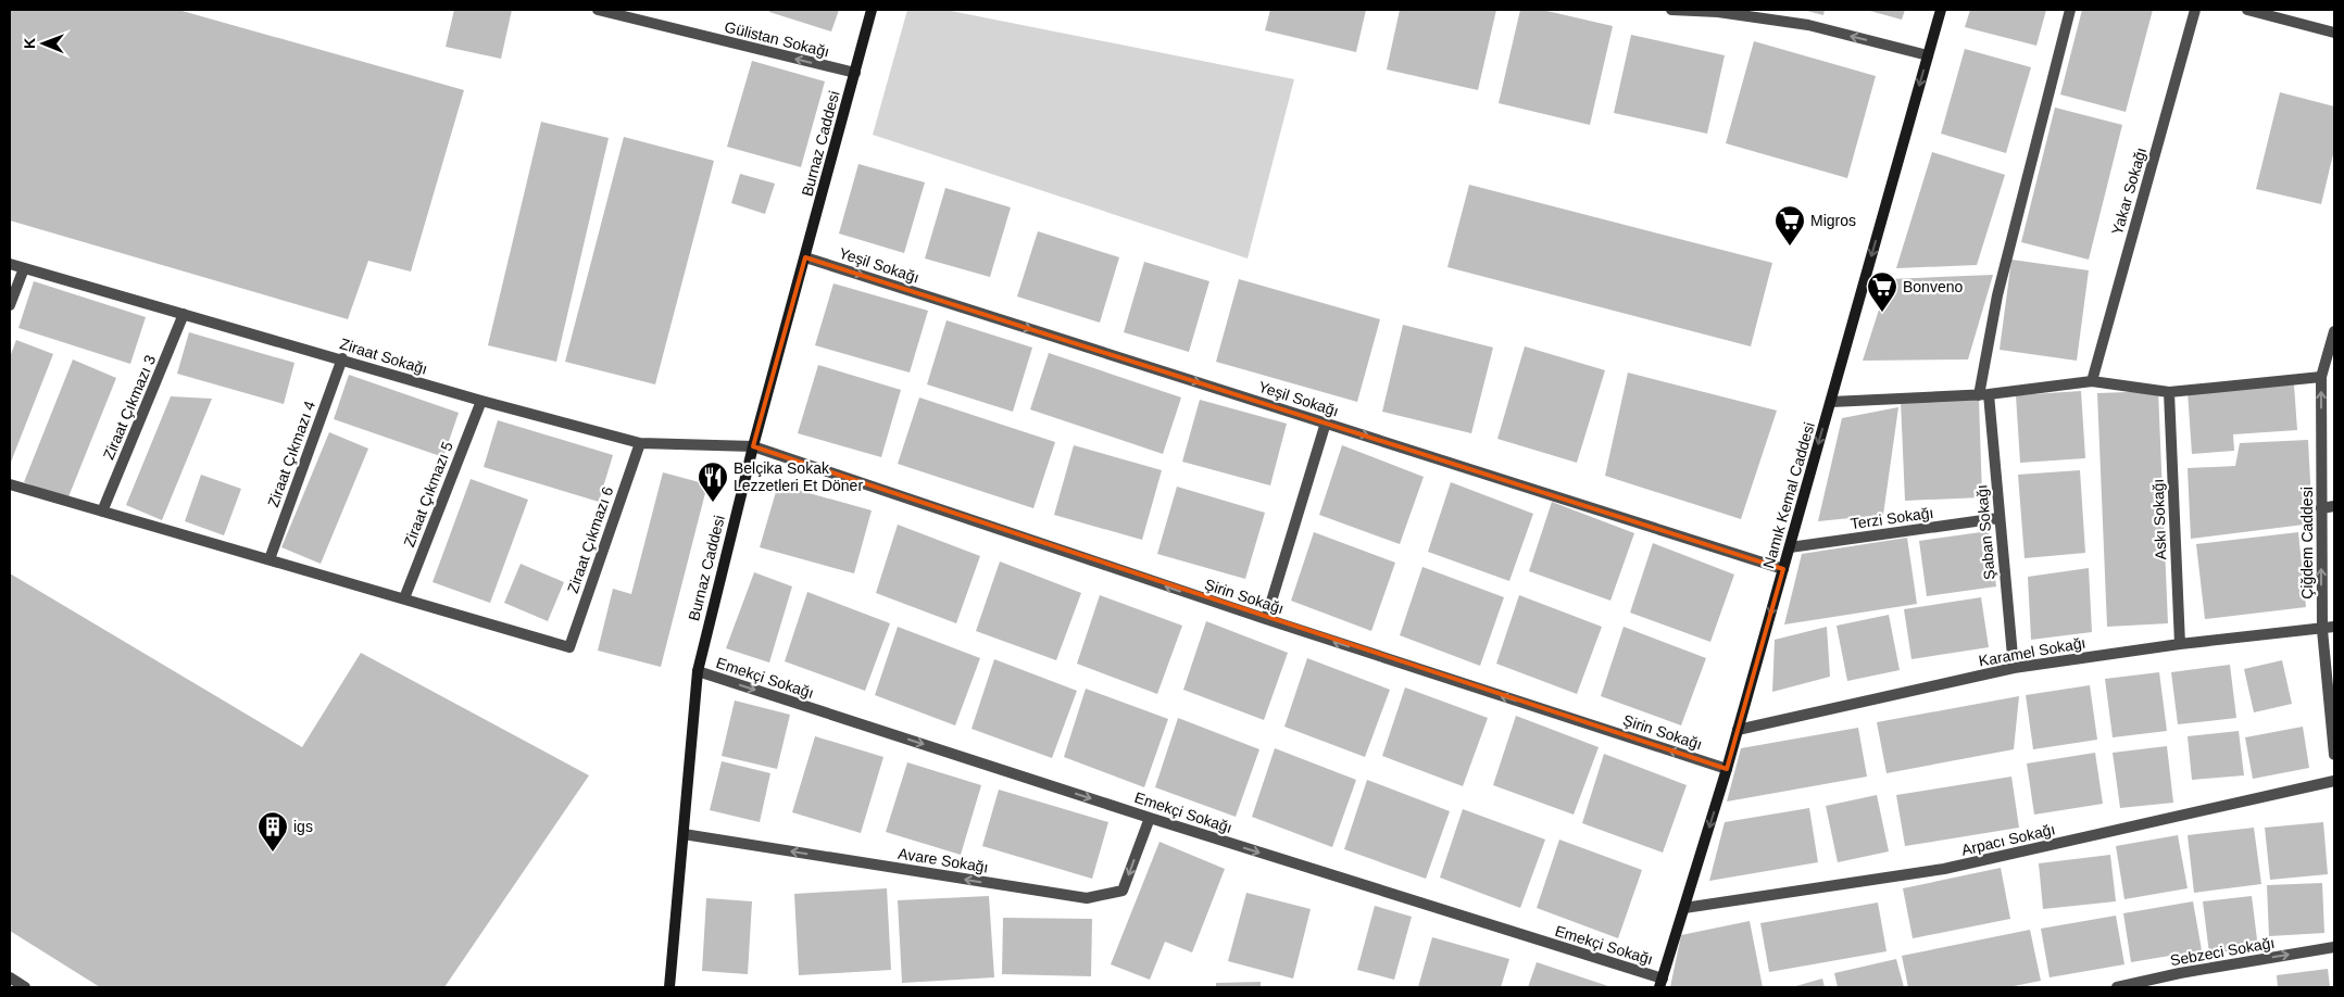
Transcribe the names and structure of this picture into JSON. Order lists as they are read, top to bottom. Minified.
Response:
{"streets":{"main road":["Burnaz Caddesi","Namık Kemal Caddesi"],"street":["Gülistan Sokağı","Yakar Sokağı","Yeşil Sokağı","Ziraat Sokağı","Ziraat Çıkmazı 3","Ziraat Çıkmazı 4","Ziraat Çıkmazı 5","Terzi Sokağı","Askı Sokağı","Şaban Sokağı","Ziraat Çıkmazı 6","Çiğdem Caddesi","Şirin Sokağı","Karamel Sokağı","Emekçi Sokağı","Arpacı Sokağı","Avare Sokağı","Sebzeci Sokağı"]},"crossings":[["Gülistan Sokağı","Burnaz Caddesi"],["Burnaz Caddesi","Yeşil Sokağı"],["Burnaz Caddesi","Ziraat Sokağı"],["Burnaz Caddesi","Şirin Sokağı"],["Burnaz Caddesi","Emekçi Sokağı"],["Burnaz Caddesi","Avare Sokağı"],["Yeşil Sokağı","Namık Kemal Caddesi"],["Ziraat Sokağı","Ziraat Çıkmazı 3"],["Ziraat Sokağı","Ziraat Çıkmazı 4"],["Ziraat Sokağı","Ziraat Çıkmazı 5"],["Ziraat Sokağı","Ziraat Çıkmazı 6"],["Ziraat Sokağı","Şirin Sokağı"],["Ziraat Çıkmazı 5","Ziraat Çıkmazı 6"],["Namık Kemal Caddesi","Terzi Sokağı"],["Namık Kemal Caddesi","Şirin Sokağı"],["Namık Kemal Caddesi","Karamel Sokağı"],["Namık Kemal Caddesi","Emekçi Sokağı"],["Namık Kemal Caddesi","Arpacı Sokağı"],["Terzi Sokağı","Şaban Sokağı"],["Askı Sokağı","Karamel Sokağı"],["Şaban Sokağı","Karamel Sokağı"],["Çiğdem Caddesi","Karamel Sokağı"],["Emekçi Sokağı","Avare Sokağı"]],"one_way":["Gülistan Sokağı","Yeşil Sokağı","Namık Kemal Caddesi","Çiğdem Caddesi","Şirin Sokağı","Emekçi Sokağı","Avare Sokağı","Sebzeci Sokağı"],"places":{"supermarket":["Migros","Bonveno"],"restaurant":["Belçika Sokak Lezzetleri Et Döner"],"building":["igs"]},"north":"left"}
